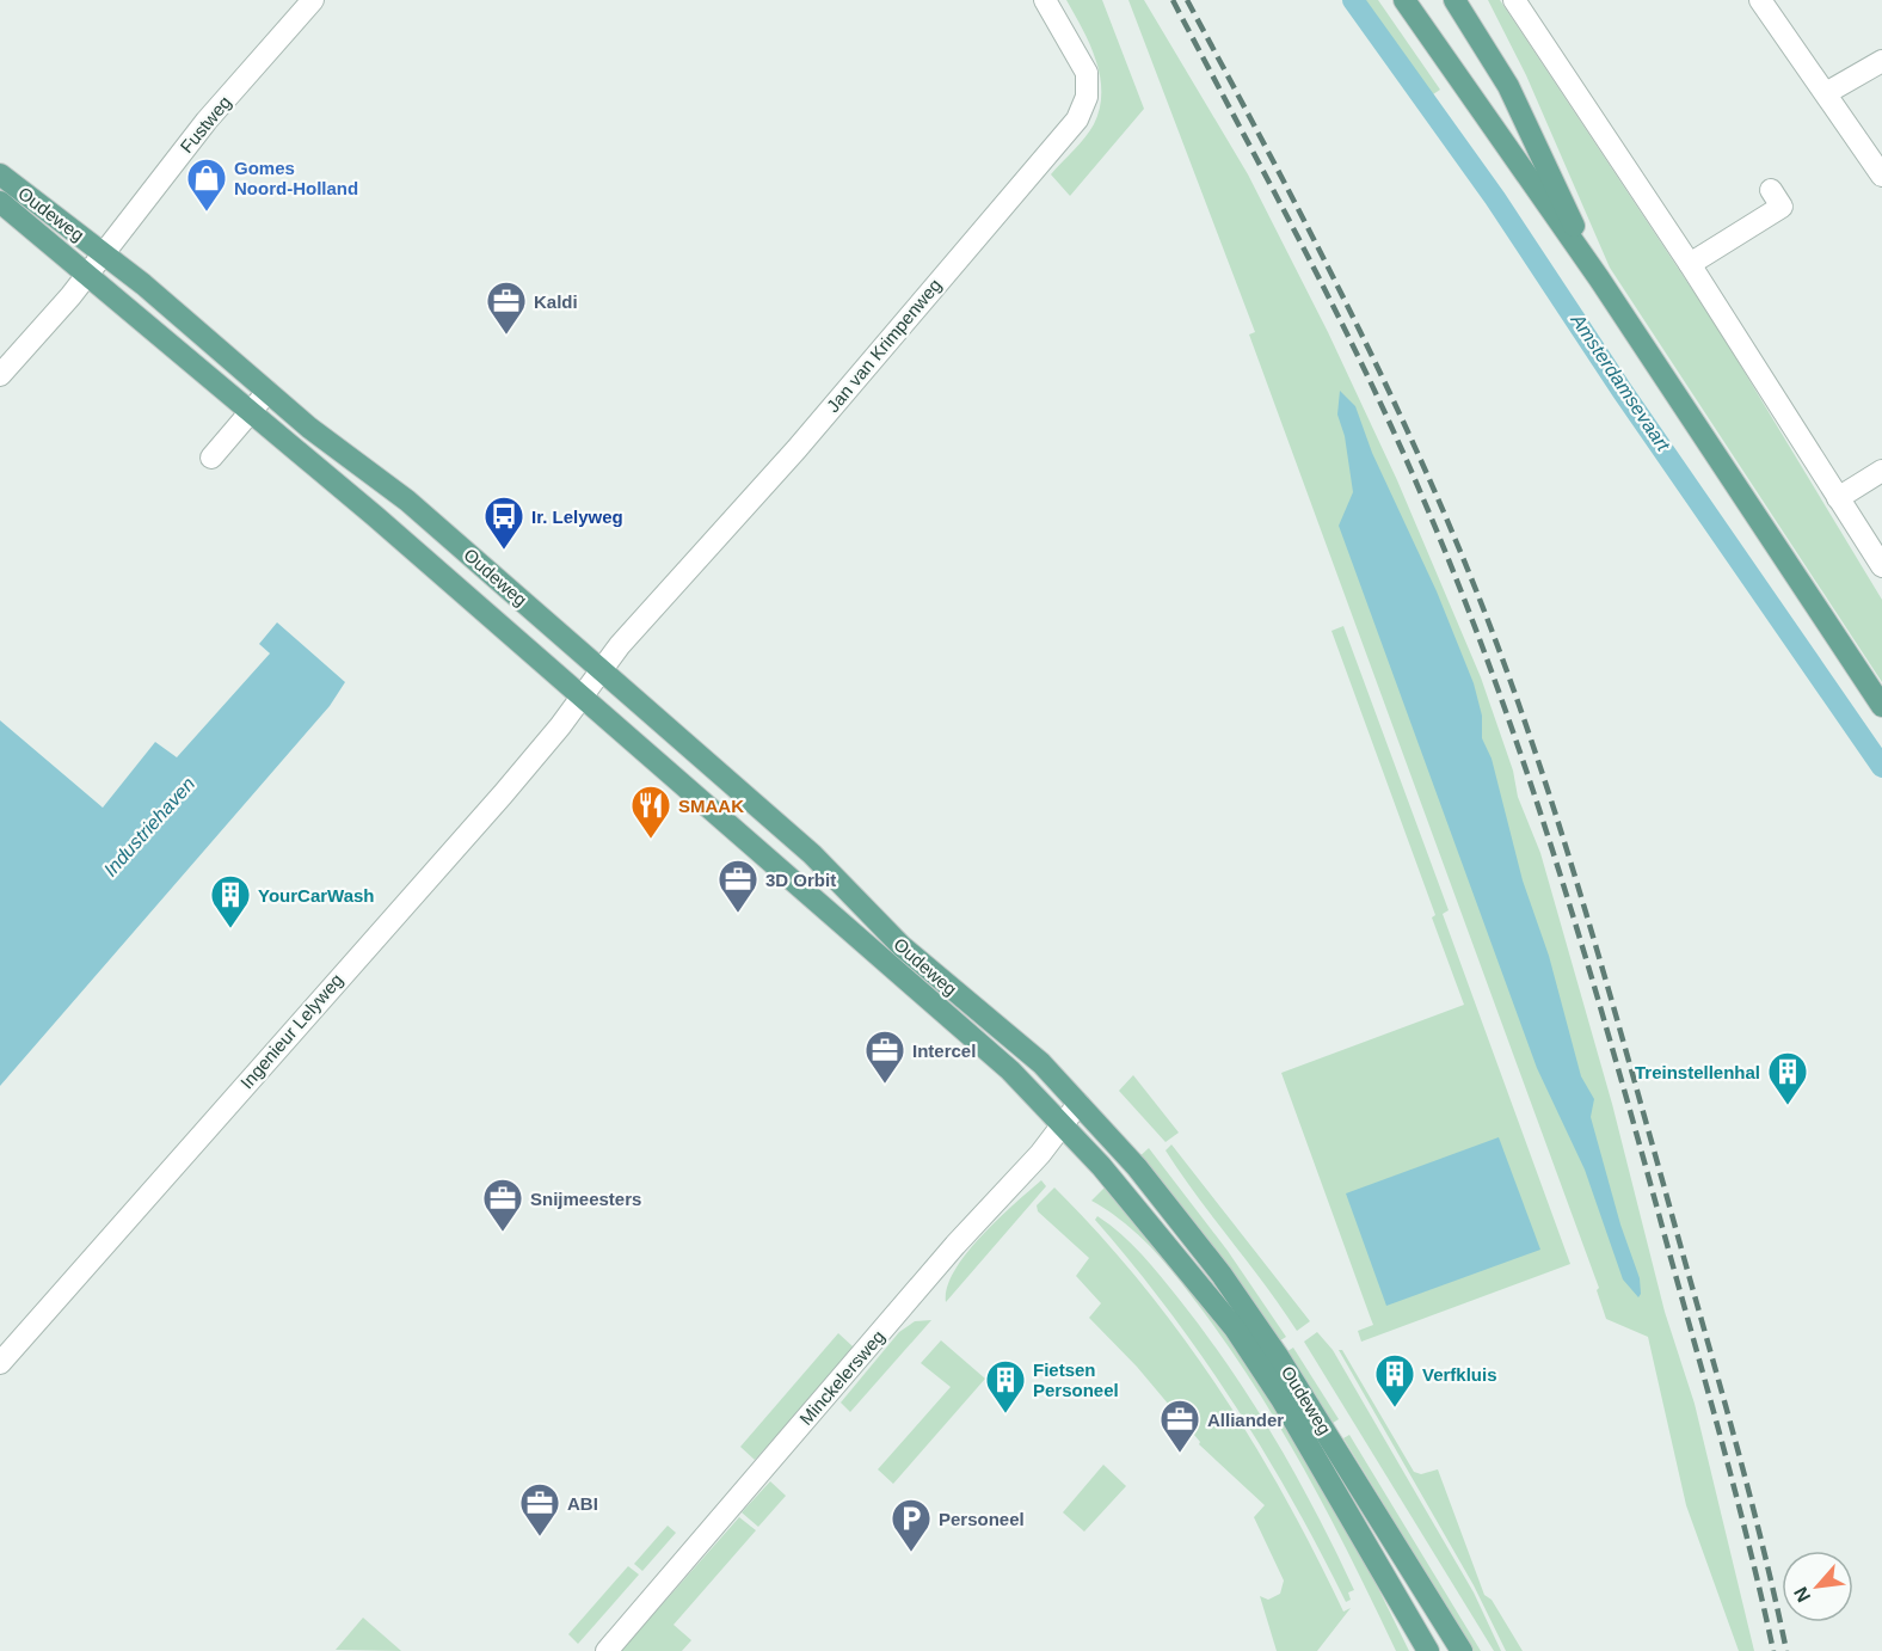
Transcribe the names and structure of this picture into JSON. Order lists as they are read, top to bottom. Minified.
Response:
{"streets":{"main road":["Oudeweg"],"street":["Fustweg","Jan van Krimpenweg","Ingenieur Lelyweg","Minckelersweg"]},"crossings":[["Fustweg","Oudeweg"],["Oudeweg","Jan van Krimpenweg"],["Oudeweg","Ingenieur Lelyweg"],["Oudeweg","Minckelersweg"],["Jan van Krimpenweg","Ingenieur Lelyweg"]],"water":["Amsterdamsevaart","Industriehaven"],"places":{"shop":["Gomes Noord-Holland"],"office":["Kaldi","3D Orbit","Intercel","Snijmeesters","Alliander","ABI"],"bus stop":["Ir. Lelyweg"],"restaurant":["SMAAK"],"building":["YourCarWash","Treinstellenhal","Verfkluis","Fietsen Personeel"],"parking":["Personeel"]},"north":"bottom left"}
